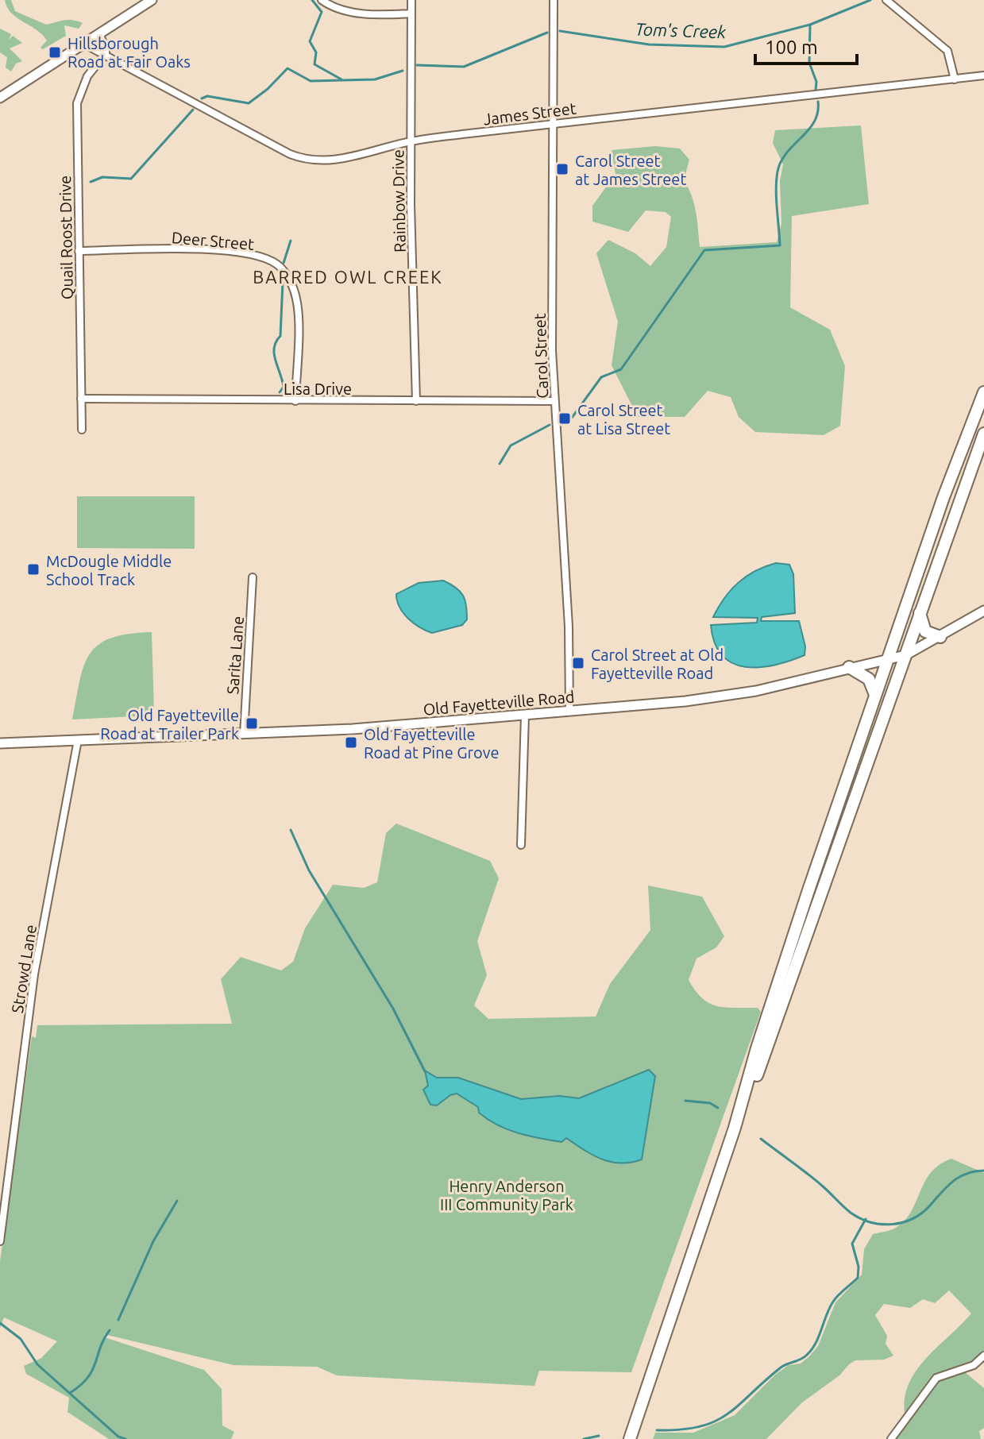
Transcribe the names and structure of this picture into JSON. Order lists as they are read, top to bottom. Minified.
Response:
{"streets":{"street":["James Street","Rainbow Drive","Quail Roost Drive","Deer Street","Carol Street","Lisa Drive","Sarita Lane","Old Fayetteville Road","Strowd Lane"]},"crossings":[["James Street","Rainbow Drive"],["James Street","Quail Roost Drive"],["James Street","Carol Street"],["Rainbow Drive","Lisa Drive"],["Quail Roost Drive","Deer Street"],["Quail Roost Drive","Lisa Drive"],["Deer Street","Lisa Drive"],["Carol Street","Lisa Drive"],["Carol Street","Old Fayetteville Road"],["Sarita Lane","Old Fayetteville Road"],["Old Fayetteville Road","Strowd Lane"]],"districts":["BARRED OWL CREEK"],"water":["Tom's Creek"],"parks":["Henry Anderson III Community Park"],"places":{"transit":["Hillsborough Road at Fair Oaks","Carol Street at James Street","Carol Street at Lisa Street","McDougle Middle School Track","Carol Street at Old Fayetteville Road","Old Fayetteville Road at Trailer Park","Old Fayetteville Road at Pine Grove"]},"scale_bar":"100 m"}
